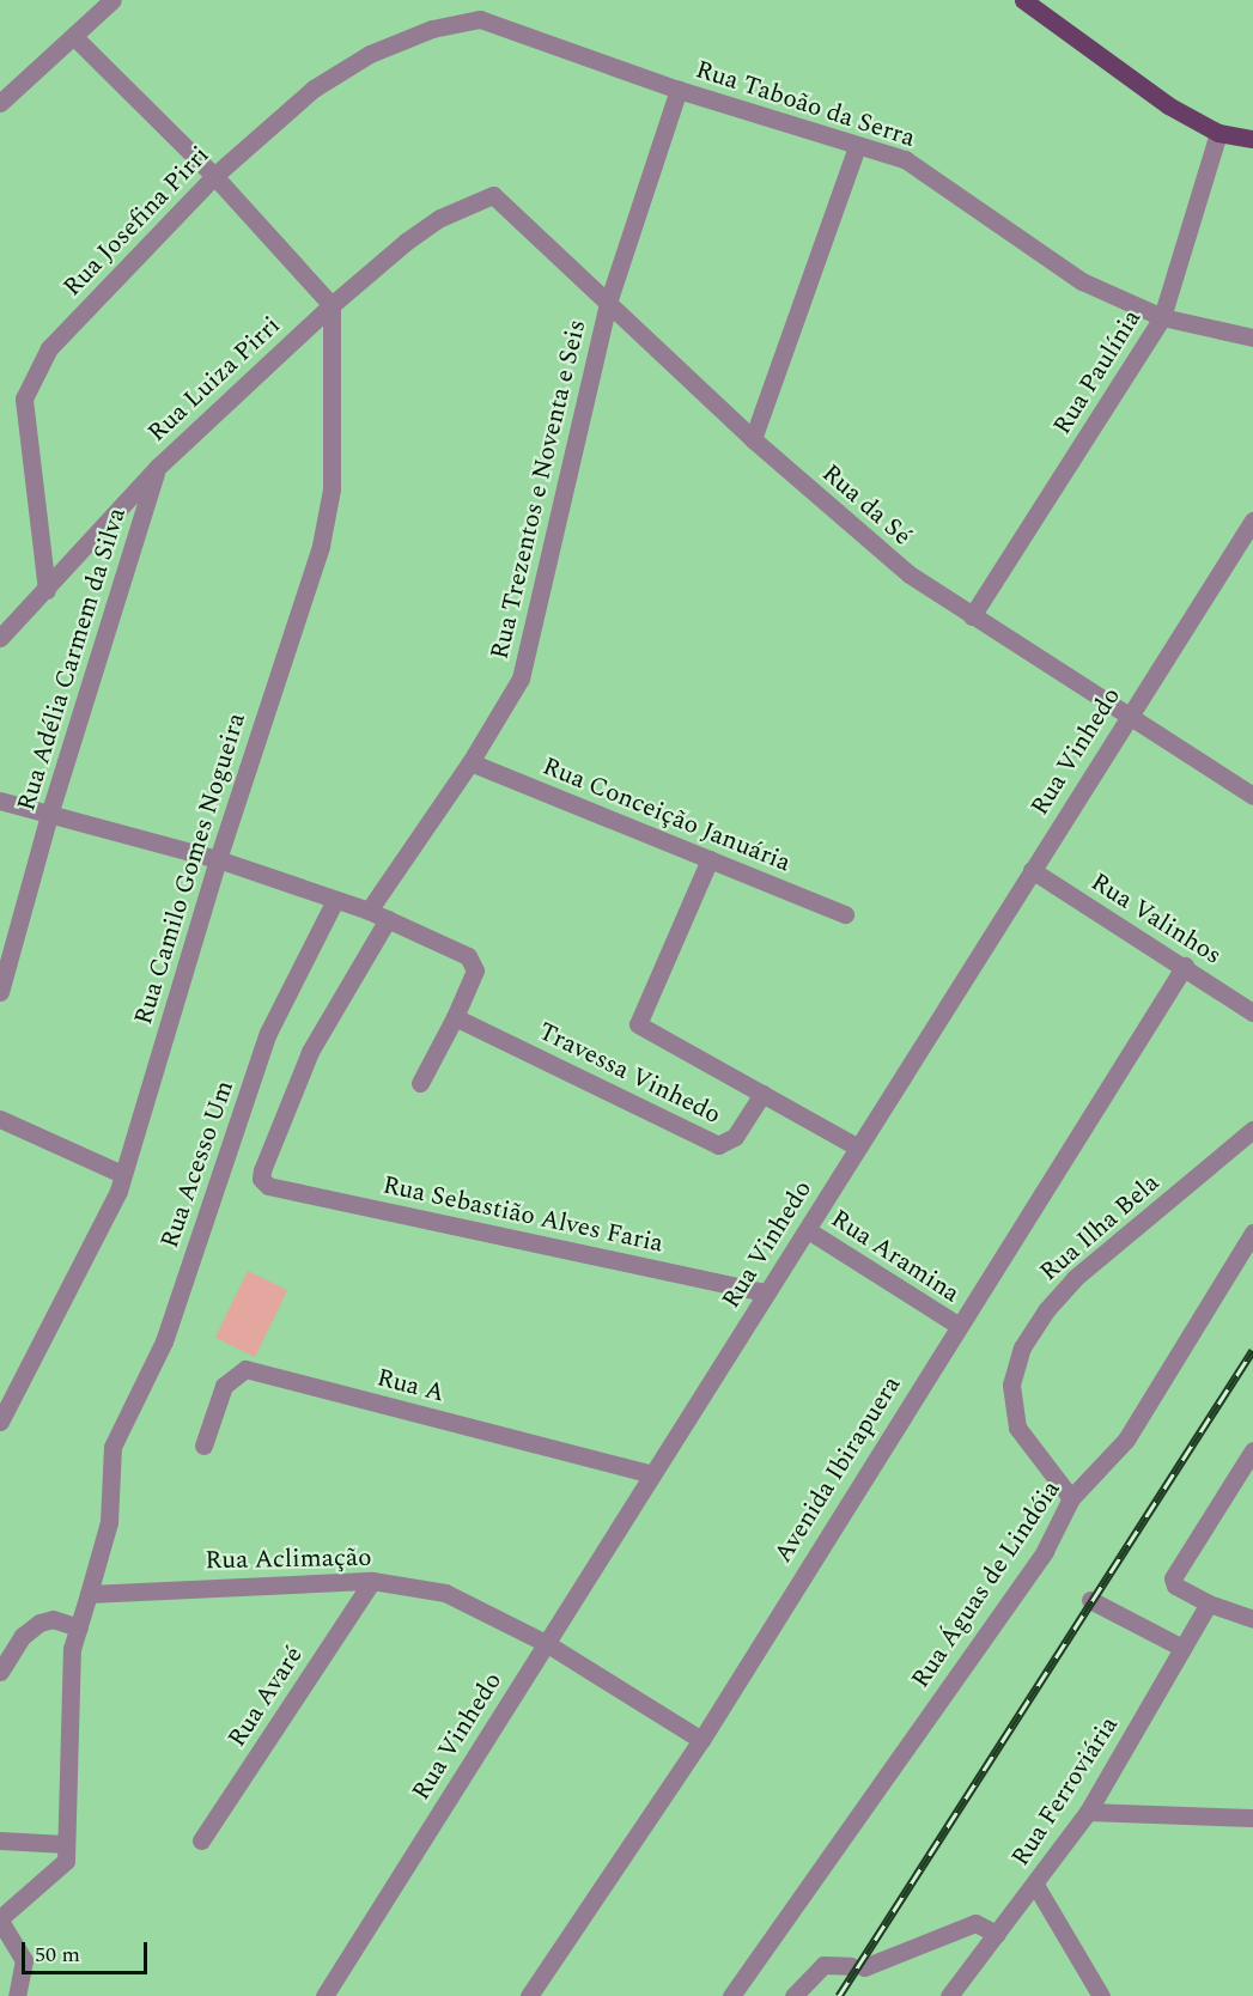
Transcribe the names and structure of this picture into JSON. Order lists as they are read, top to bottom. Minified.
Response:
{"streets":{"street":["Rua Taboão da Serra","Rua Josefina Pirri","Rua Paulínia","Rua Luiza Pirri","Rua Trezentos e Noventa e Seis","Rua da Sé","Rua Adélia Carmem da Silva","Rua Vinhedo","Rua Conceição Januária","Rua Camilo Gomes Nogueira","Rua Valinhos","Travessa Vinhedo","Rua Acesso Um","Rua Sebastião Alves Faria","Rua Ilha Bela","Rua Aramina","Rua A","Avenida Ibirapuera","Rua Aclimação","Rua Águas de Lindóia","Rua Avaré","Rua Ferroviária"]},"crossings":[["Rua Taboão da Serra","Rua Josefina Pirri"],["Rua Taboão da Serra","Rua Paulínia"],["Rua Taboão da Serra","Rua Trezentos e Noventa e Seis"],["Rua Josefina Pirri","Rua Luiza Pirri"],["Rua Paulínia","Rua da Sé"],["Rua Luiza Pirri","Rua da Sé"],["Rua Luiza Pirri","Rua Adélia Carmem da Silva"],["Rua Luiza Pirri","Rua Camilo Gomes Nogueira"],["Rua Trezentos e Noventa e Seis","Rua da Sé"],["Rua Trezentos e Noventa e Seis","Rua Conceição Januária"],["Rua da Sé","Rua Vinhedo"],["Rua Vinhedo","Rua Valinhos"],["Rua Vinhedo","Rua Sebastião Alves Faria"],["Rua Vinhedo","Rua Aramina"],["Rua Vinhedo","Rua A"],["Rua Vinhedo","Rua Aclimação"],["Rua Valinhos","Avenida Ibirapuera"],["Rua Acesso Um","Rua Aclimação"],["Rua Ilha Bela","Rua Águas de Lindóia"],["Rua Aramina","Avenida Ibirapuera"],["Avenida Ibirapuera","Rua Aclimação"],["Rua Aclimação","Rua Avaré"]],"scale_bar":"50 m"}
